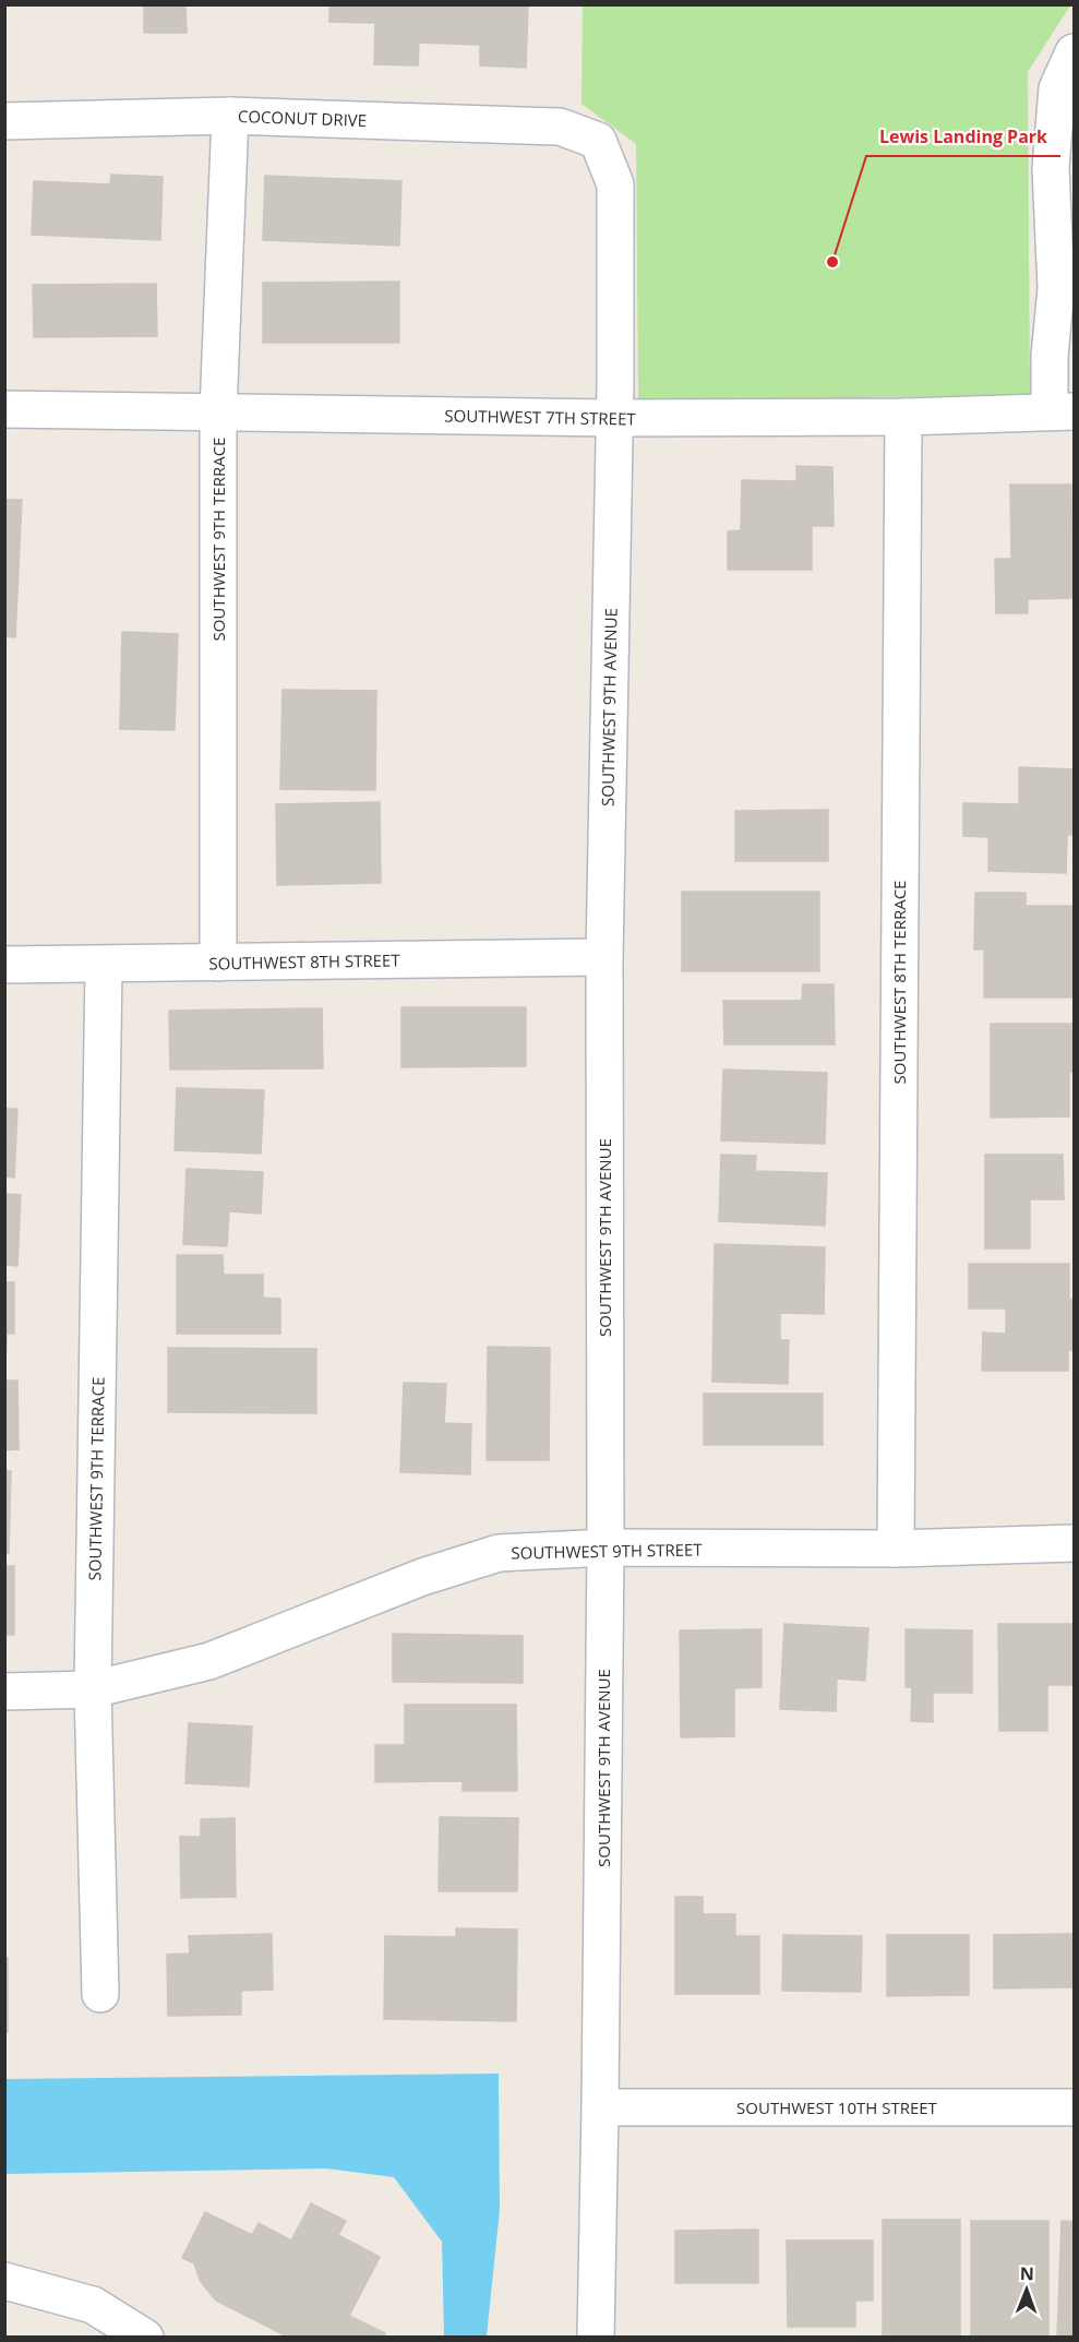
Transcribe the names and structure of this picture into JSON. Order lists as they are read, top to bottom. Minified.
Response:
{"streets":{"street":["COCONUT DRIVE","SOUTHWEST 7TH STREET","SOUTHWEST 9TH TERRACE","SOUTHWEST 9TH AVENUE","SOUTHWEST 8TH STREET","SOUTHWEST 8TH TERRACE","SOUTHWEST 9TH STREET","SOUTHWEST 10TH STREET"]},"crossings":[["COCONUT DRIVE","SOUTHWEST 9TH TERRACE"],["COCONUT DRIVE","SOUTHWEST 9TH AVENUE"],["SOUTHWEST 7TH STREET","SOUTHWEST 9TH TERRACE"],["SOUTHWEST 7TH STREET","SOUTHWEST 9TH AVENUE"],["SOUTHWEST 7TH STREET","SOUTHWEST 8TH TERRACE"],["SOUTHWEST 9TH TERRACE","SOUTHWEST 8TH STREET"],["SOUTHWEST 9TH TERRACE","SOUTHWEST 9TH STREET"],["SOUTHWEST 9TH AVENUE","SOUTHWEST 8TH STREET"],["SOUTHWEST 9TH AVENUE","SOUTHWEST 9TH STREET"],["SOUTHWEST 9TH AVENUE","SOUTHWEST 10TH STREET"],["SOUTHWEST 8TH TERRACE","SOUTHWEST 9TH STREET"]],"places":["Lewis Landing Park"],"north":"top"}
